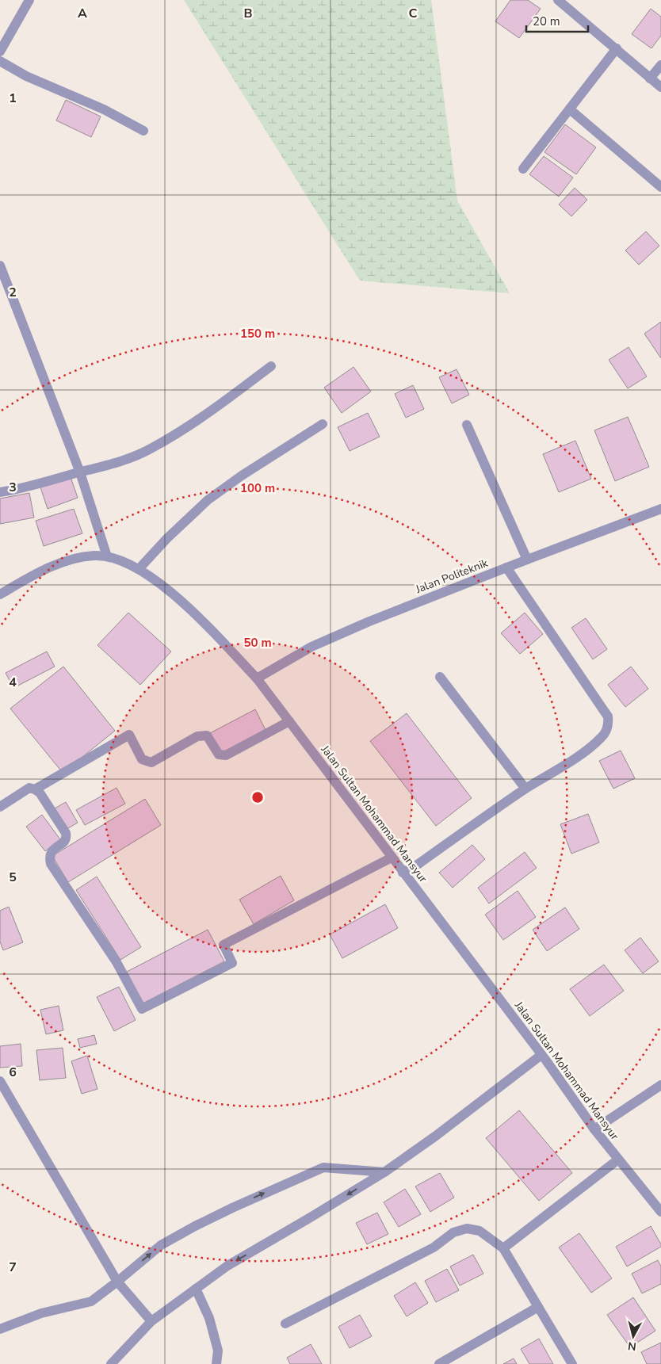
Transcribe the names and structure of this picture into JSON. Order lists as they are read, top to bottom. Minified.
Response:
{"streets":{"street":["Jalan Politeknik","Jalan Sultan Mohammad Mansyur"]},"crossings":[["Jalan Politeknik","Jalan Sultan Mohammad Mansyur"]],"scale_bar":"20 m","north":"bottom","grid":{"columns":["A","B","C"],"rows":["1","2","3","4","5","6","7"]},"rings":["150 m","100 m","50 m"]}
